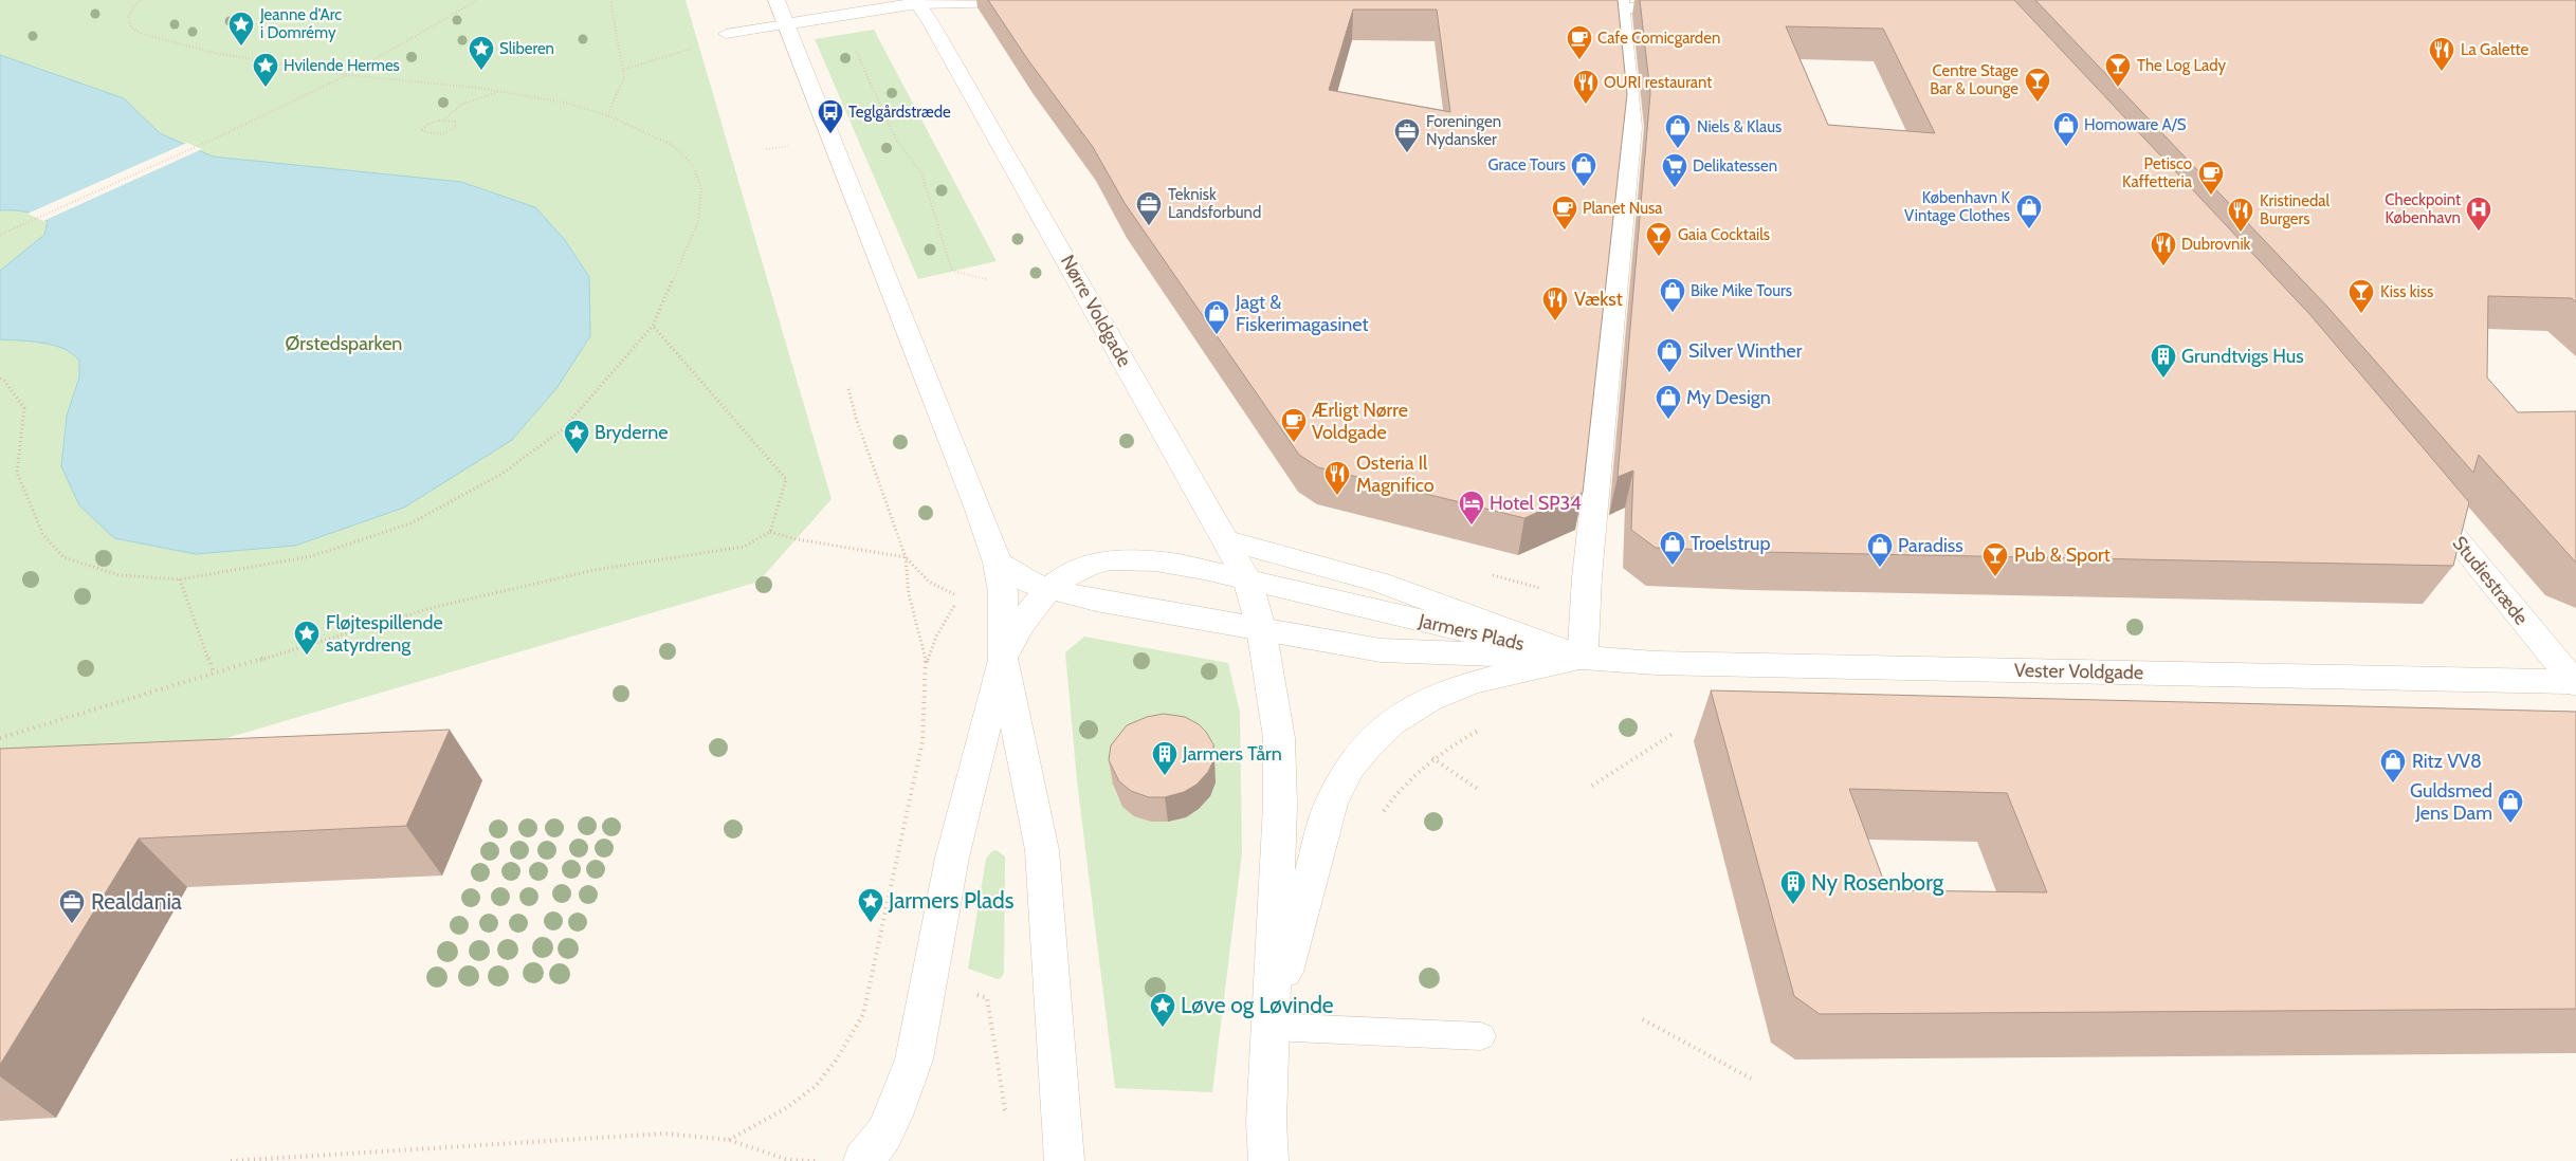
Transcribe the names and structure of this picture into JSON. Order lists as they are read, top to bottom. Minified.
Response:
{"streets":{"street":["Nørre Voldgade","Studiestræde","Jarmers Plads","Vester Voldgade"]},"crossings":[["Nørre Voldgade","Jarmers Plads"],["Studiestræde","Vester Voldgade"],["Jarmers Plads","Vester Voldgade"]],"parks":["Ørstedsparken"],"places":{"place":["Jeanne d'Arc i Domrémy","Sliberen","Hvilende Hermes","Bryderne","Fløjtespillende satyrdreng","Jarmers Plads","Løve og Løvinde"],"cafe":["Cafe Comicgarden","Petisco Kaffetteria","Planet Nusa","Ærligt Nørre Voldgade"],"restaurant":["La Galette","OURI restaurant","Kristinedal Burgers","Dubrovnik","Vækst","Osteria Il Magnifico"],"bar":["The Log Lady","Centre Stage Bar & Lounge","Gaia Cocktails","Kiss kiss","Pub & Sport"],"bus stop":["Teglgårdstræde"],"shop":["Homoware A/S","Niels & Klaus","Grace Tours","København K Vintage Clothes","Bike Mike Tours","Jagt & Fiskerimagasinet","Silver Winther","My Design","Troelstrup","Paradiss","Ritz VV8","Guldsmed Jens Dam"],"office":["Foreningen Nydansker","Teknisk Landsforbund","Realdania"],"supermarket":["Delikatessen"],"hospital":["Checkpoint København"],"building":["Grundtvigs Hus","Jarmers Tårn","Ny Rosenborg"],"hotel":["Hotel SP34"]}}
